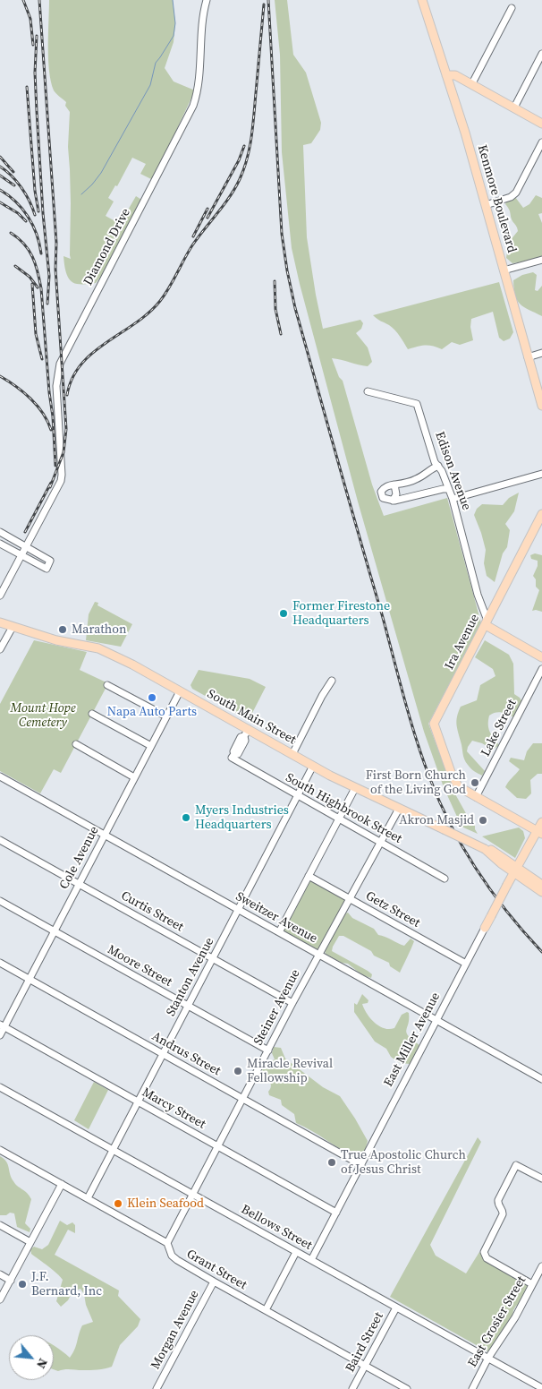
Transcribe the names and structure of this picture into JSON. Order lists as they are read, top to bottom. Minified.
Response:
{"streets":{"main road":["Kenmore Boulevard","Ira Avenue","South Main Street","East Miller Avenue"],"street":["Diamond Drive","Edison Avenue","Lake Street","South Highbrook Street","Cole Avenue","Getz Street","Curtis Street","Sweitzer Avenue","Moore Street","Stanton Avenue","Steiner Avenue","Andrus Street","Marcy Street","Bellows Street","Grant Street","East Crosier Street","Morgan Avenue","Baird Street"]},"crossings":[["Edison Avenue","Ira Avenue"],["Ira Avenue","Lake Street"],["South Main Street","South Highbrook Street"],["South Main Street","Cole Avenue"],["South Main Street","Stanton Avenue"],["South Main Street","Steiner Avenue"],["South Main Street","East Miller Avenue"],["South Highbrook Street","Stanton Avenue"],["South Highbrook Street","Steiner Avenue"],["Cole Avenue","Curtis Street"],["Cole Avenue","Sweitzer Avenue"],["Cole Avenue","Moore Street"],["Cole Avenue","Andrus Street"],["Cole Avenue","Marcy Street"],["Getz Street","Steiner Avenue"],["Getz Street","East Miller Avenue"],["Curtis Street","Stanton Avenue"],["Curtis Street","Steiner Avenue"],["Sweitzer Avenue","Stanton Avenue"],["Sweitzer Avenue","Steiner Avenue"],["Sweitzer Avenue","East Miller Avenue"],["Moore Street","Stanton Avenue"],["Moore Street","Steiner Avenue"],["Stanton Avenue","Andrus Street"],["Stanton Avenue","Marcy Street"],["Stanton Avenue","Bellows Street"],["Stanton Avenue","Grant Street"],["Steiner Avenue","Andrus Street"],["Steiner Avenue","Marcy Street"],["Steiner Avenue","Bellows Street"],["Steiner Avenue","Grant Street"],["East Miller Avenue","Andrus Street"],["East Miller Avenue","Marcy Street"],["East Miller Avenue","Bellows Street"],["Bellows Street","East Crosier Street"],["Bellows Street","Baird Street"],["Grant Street","Morgan Avenue"],["Grant Street","Baird Street"]],"parks":["Mount Hope Cemetery"],"places":["Former Firestone Headquarters","Marathon","Napa Auto Parts","First Born Church of the Living God","Myers Industries Headquarters","Akron Masjid","Miracle Revival Fellowship","True Apostolic Church of Jesus Christ","Klein Seafood","J.F. Bernard, Inc"],"north":"bottom right"}
